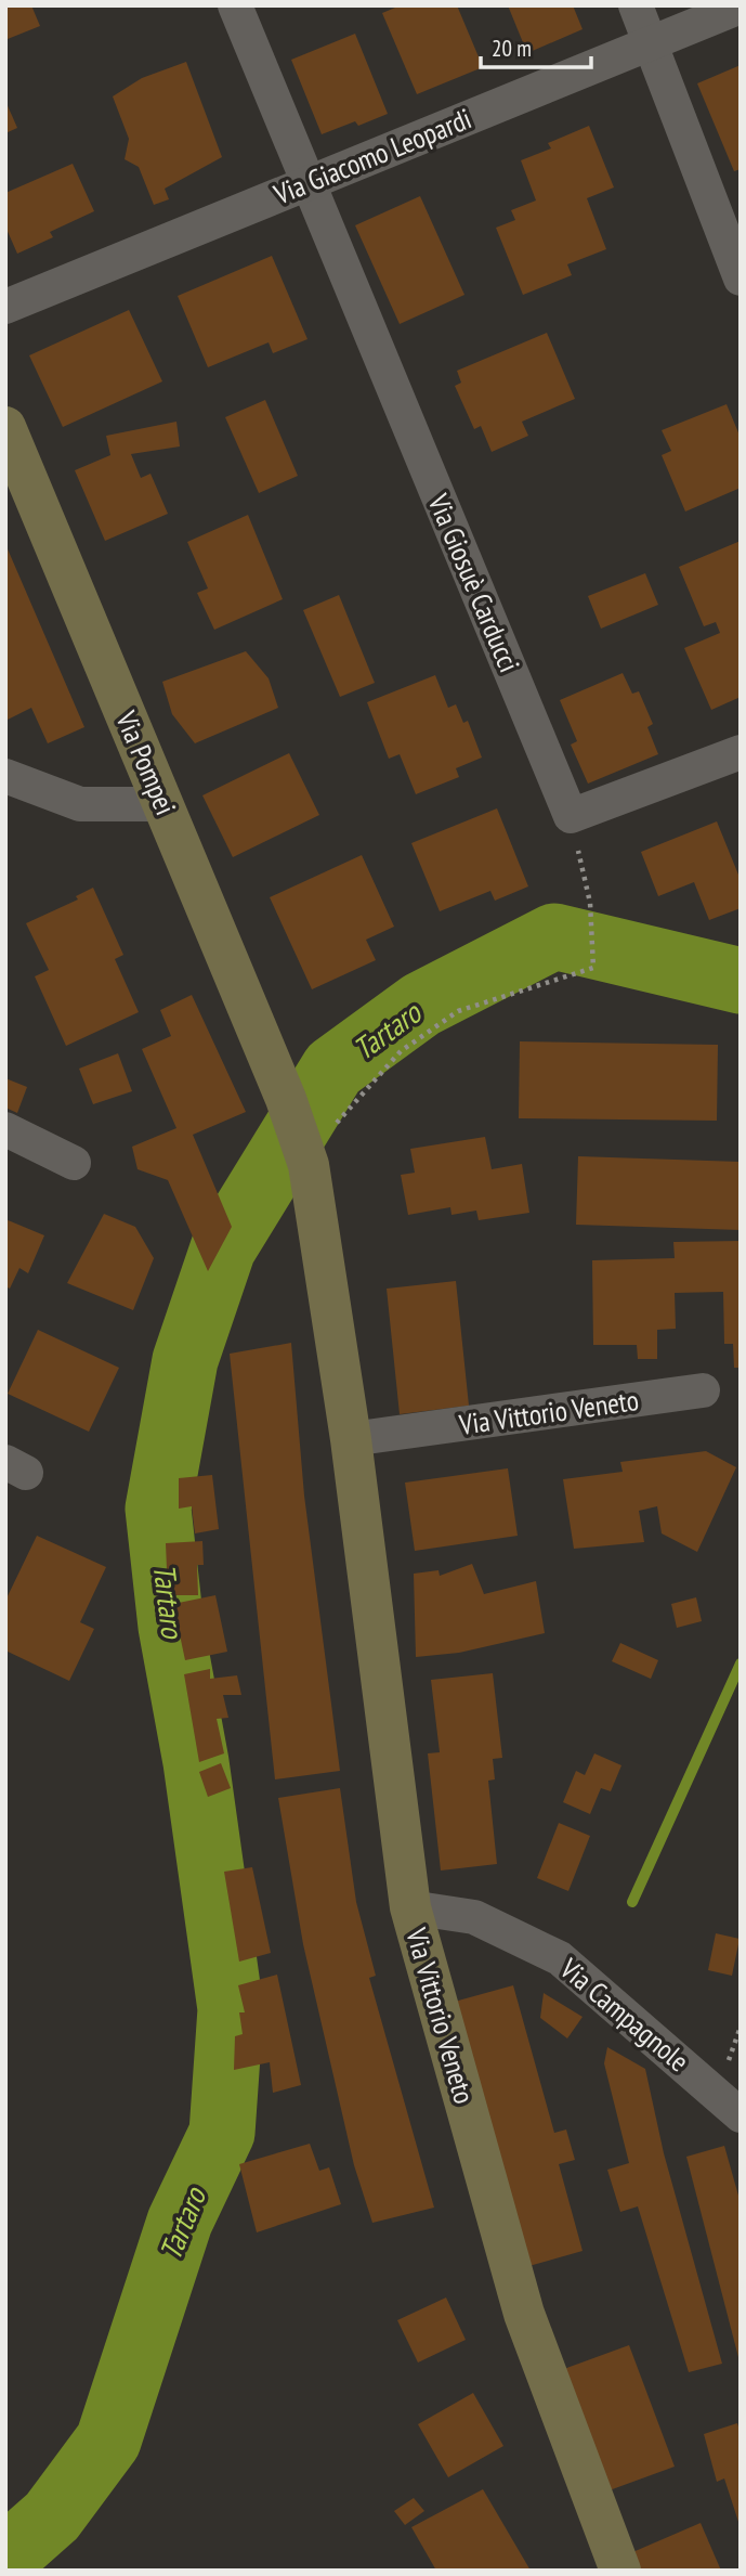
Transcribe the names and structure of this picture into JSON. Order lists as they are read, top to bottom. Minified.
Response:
{"streets":{"street":["Via Giacomo Leopardi","Via Giosuè Carducci","Via Pompei","Via Vittorio Veneto","Via Campagnole"]},"crossings":[["Via Giacomo Leopardi","Via Giosuè Carducci"],["Via Pompei","Via Vittorio Veneto"],["Via Vittorio Veneto","Via Campagnole"]],"water":["Tartaro"],"scale_bar":"20 m"}
